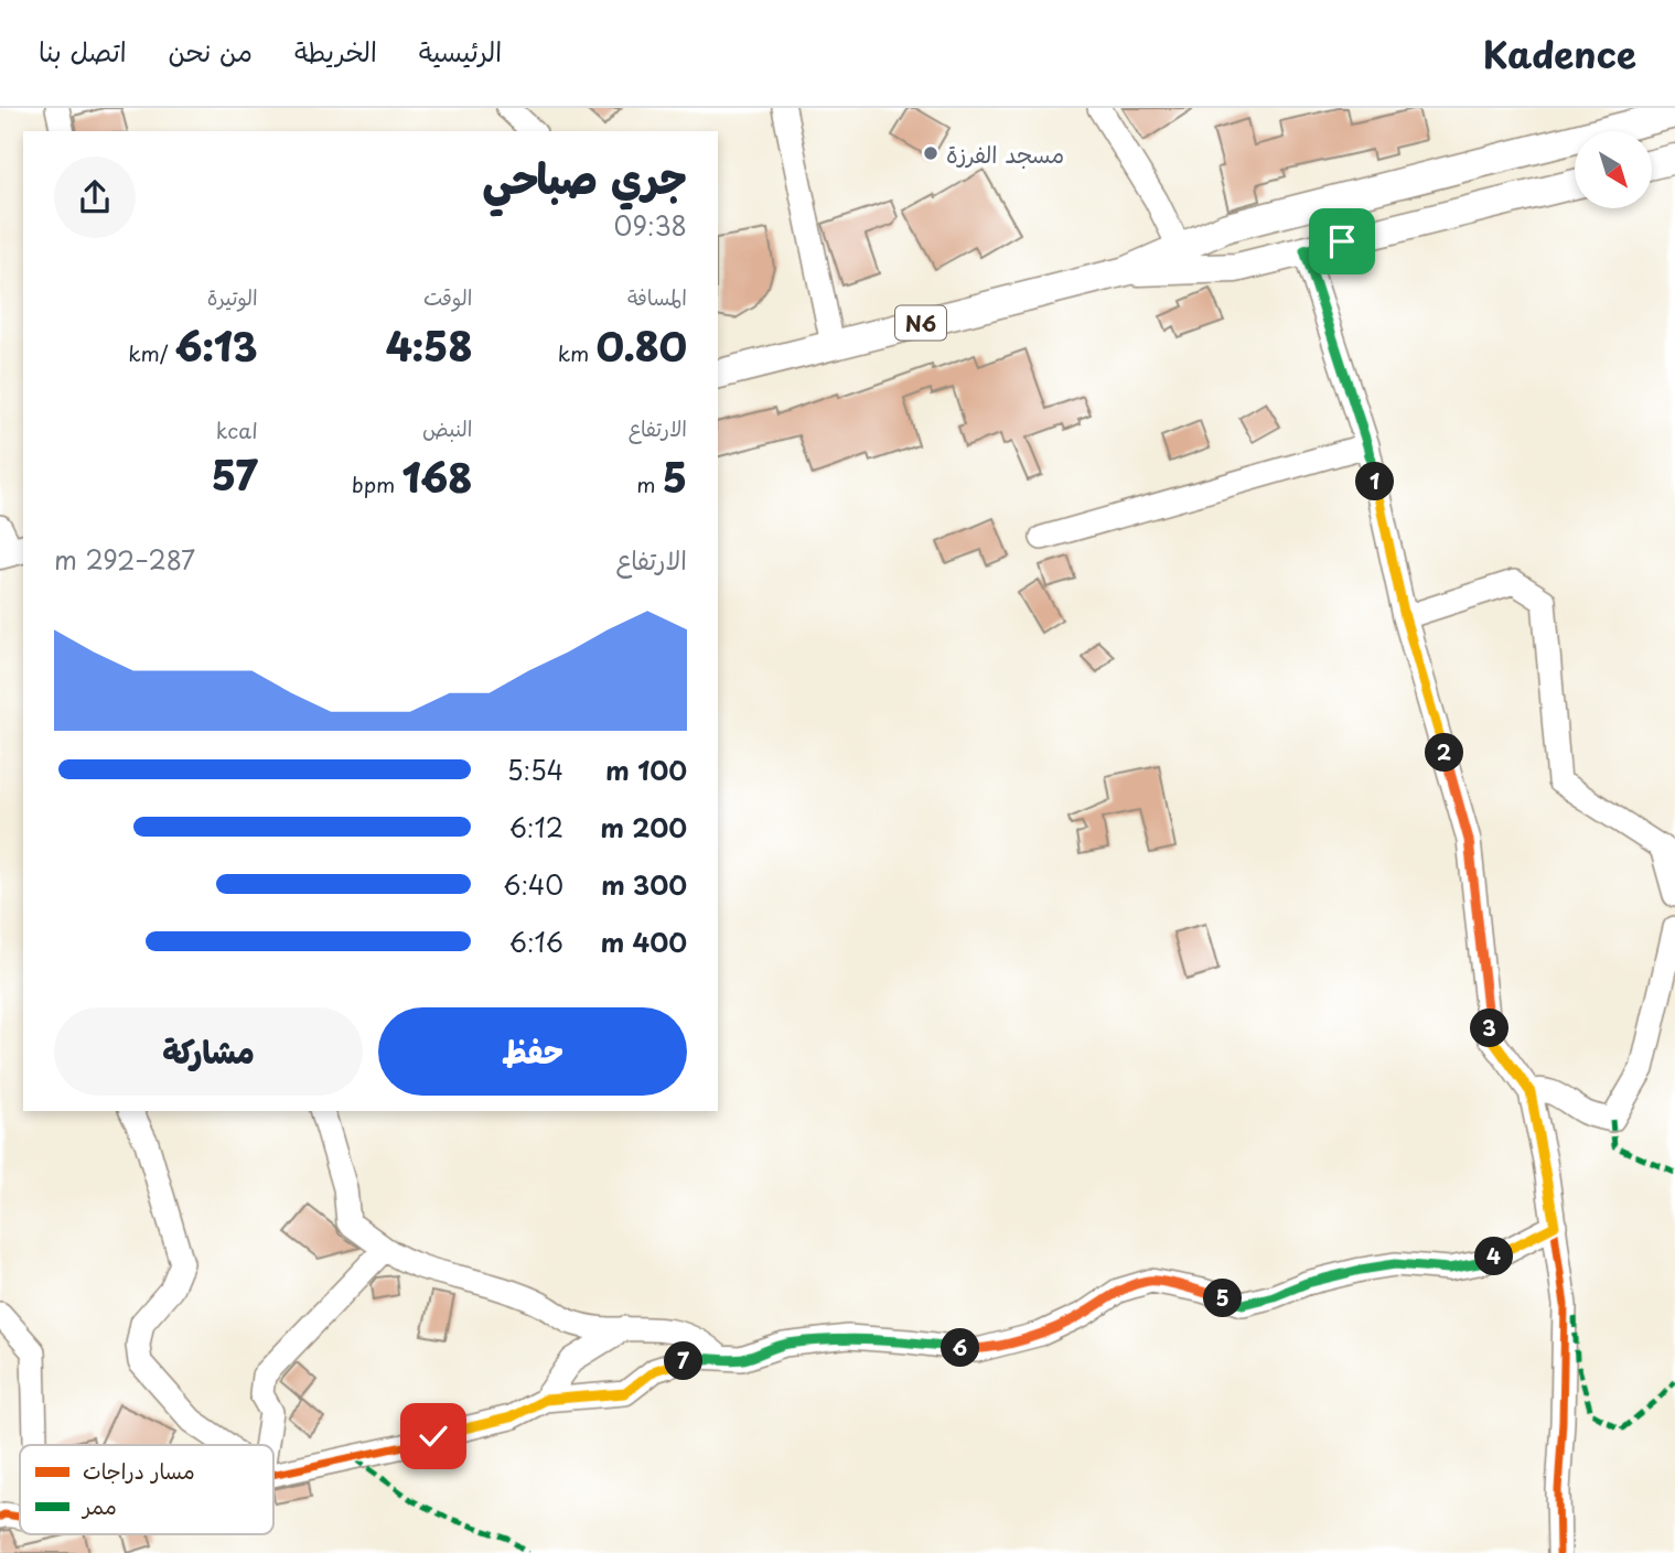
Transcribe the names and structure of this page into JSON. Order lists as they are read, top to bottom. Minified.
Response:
{"streets":{"main road":["N6"]},"places":["مسجد الفرزة"],"legend":["مسار دراجات","ممر"],"north":"bottom right","page":{"header":"Kadence","nav":["الرئيسية","الخريطة","من نحن","اتصل بنا"],"heading":["جري صباحي","09:38"],"stats":[["المسافة","0.80 km"],["الوقت","4:58"],["الوتيرة","6:13 /km"],["الارتفاع","5 m"],["النبض","168 bpm"],["kcal","57"]],"pins":["1","2","3","4","5","6","7"],"chart":["الارتفاع","287–292 m"],"list":[{"name":"100 m","note":"5:54"},{"name":"200 m","note":"6:12"},{"name":"300 m","note":"6:40"},{"name":"400 m","note":"6:16"}],"buttons":["حفظ","مشاركة"]}}
